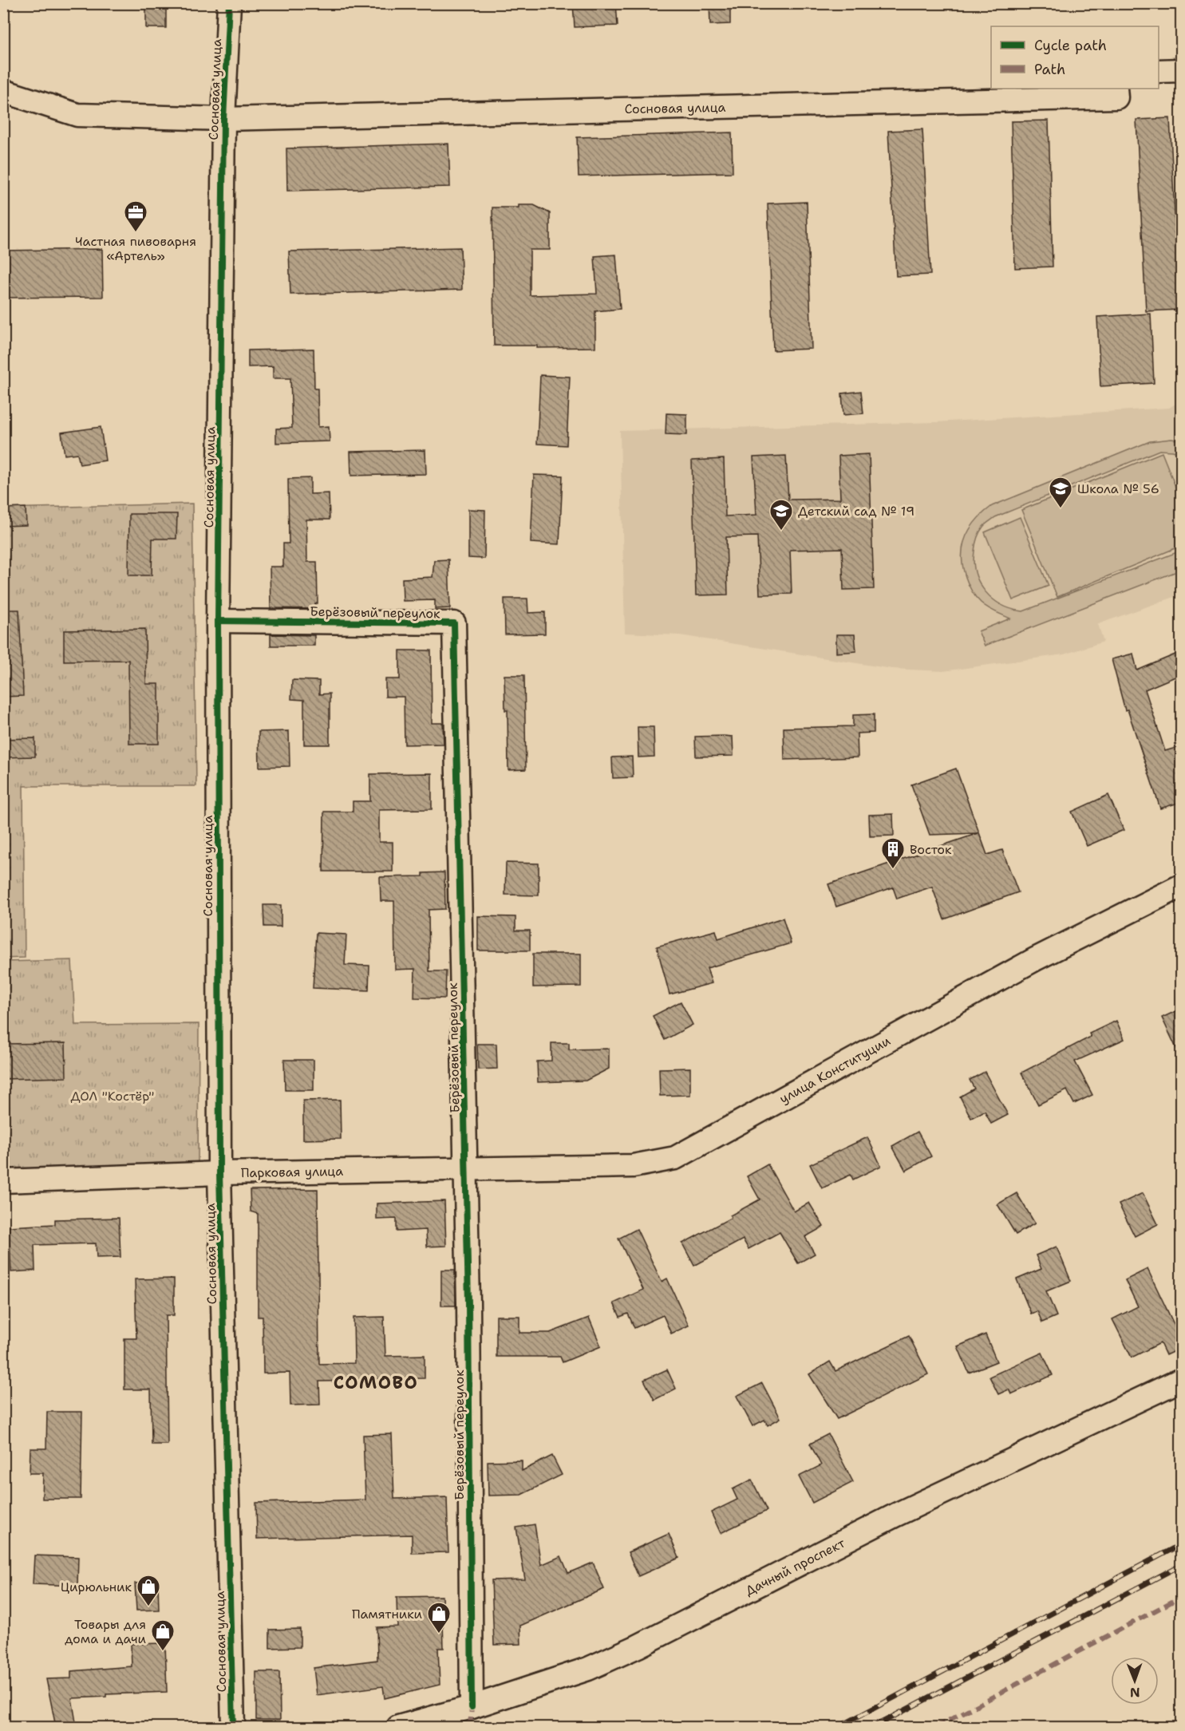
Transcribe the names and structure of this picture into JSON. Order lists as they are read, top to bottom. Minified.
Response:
{"streets":{"street":["Сосновая улица","Берёзовый переулок","улица Конституции","Парковая улица","Дачный проспект"]},"crossings":[["Сосновая улица","Берёзовый переулок"],["Сосновая улица","Парковая улица"],["Берёзовый переулок","улица Конституции"],["Берёзовый переулок","Парковая улица"],["Берёзовый переулок","Дачный проспект"],["улица Конституции","Парковая улица"]],"districts":["СОМОВО"],"parks":["ДОЛ \"Костёр\""],"places":{"office":["Частная пивоварня «Артель»"],"school or university":["Школа № 56","Детский сад № 19"],"building":["Восток"],"shop":["Цирюльник","Памятники","Товары для дома и дачи"]},"legend":["Cycle path","Path"],"north":"bottom"}
